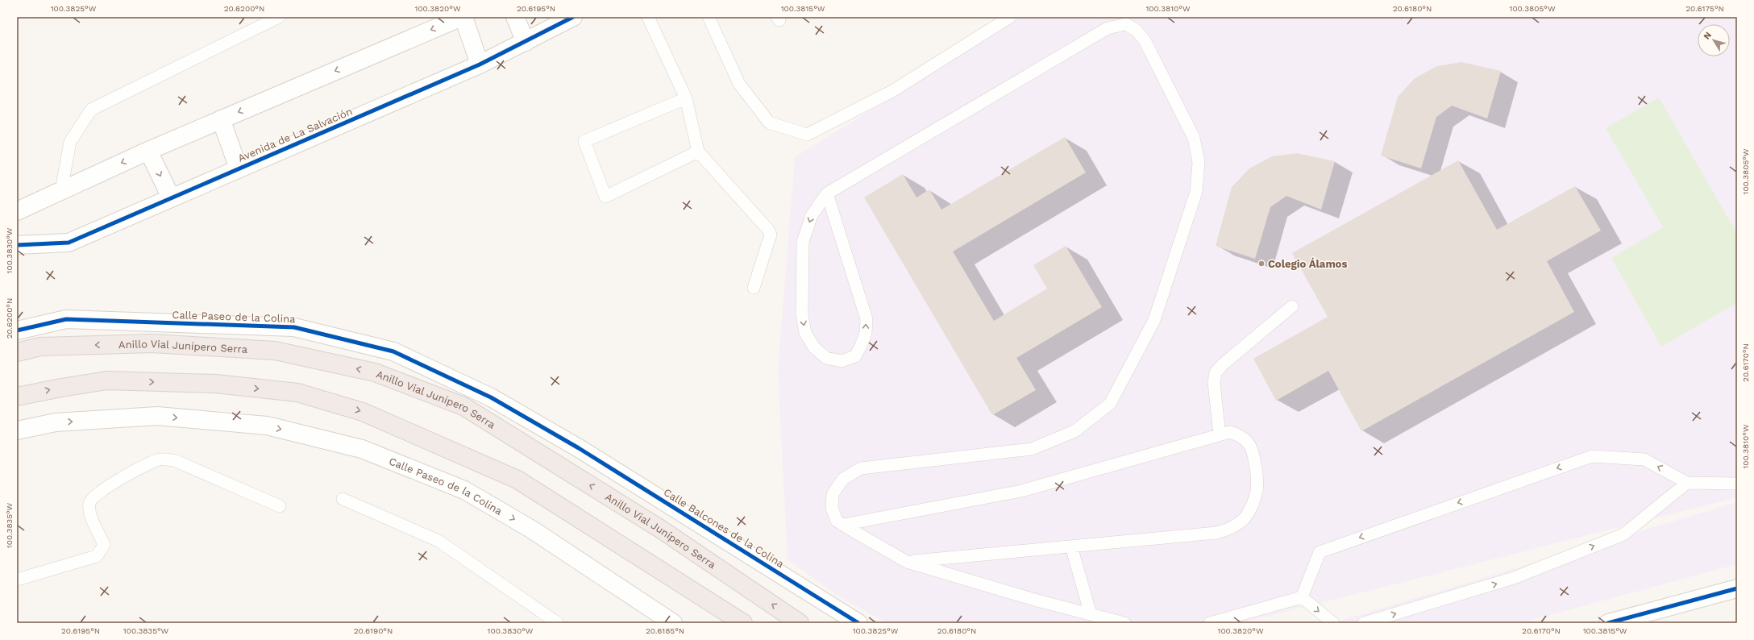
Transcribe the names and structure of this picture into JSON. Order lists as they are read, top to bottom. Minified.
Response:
{"streets":{"highway":["Anillo Vial Junípero Serra"],"street":["Avenida de La Salvación","Calle Paseo de la Colina","Calle Balcones de la Colina"]},"crossings":[["Calle Paseo de la Colina","Calle Balcones de la Colina"]],"places":["Colegio Álamos"],"north":"top left","coordinates":["100.3825°W","20.6200°N","100.3820°W","20.6195°N","100.3815°W","100.3810°W","20.6180°N","100.3805°W","20.6175°N","100.3830°W","20.6170°N","100.3835°W","20.6190°N","20.6185°N"]}
